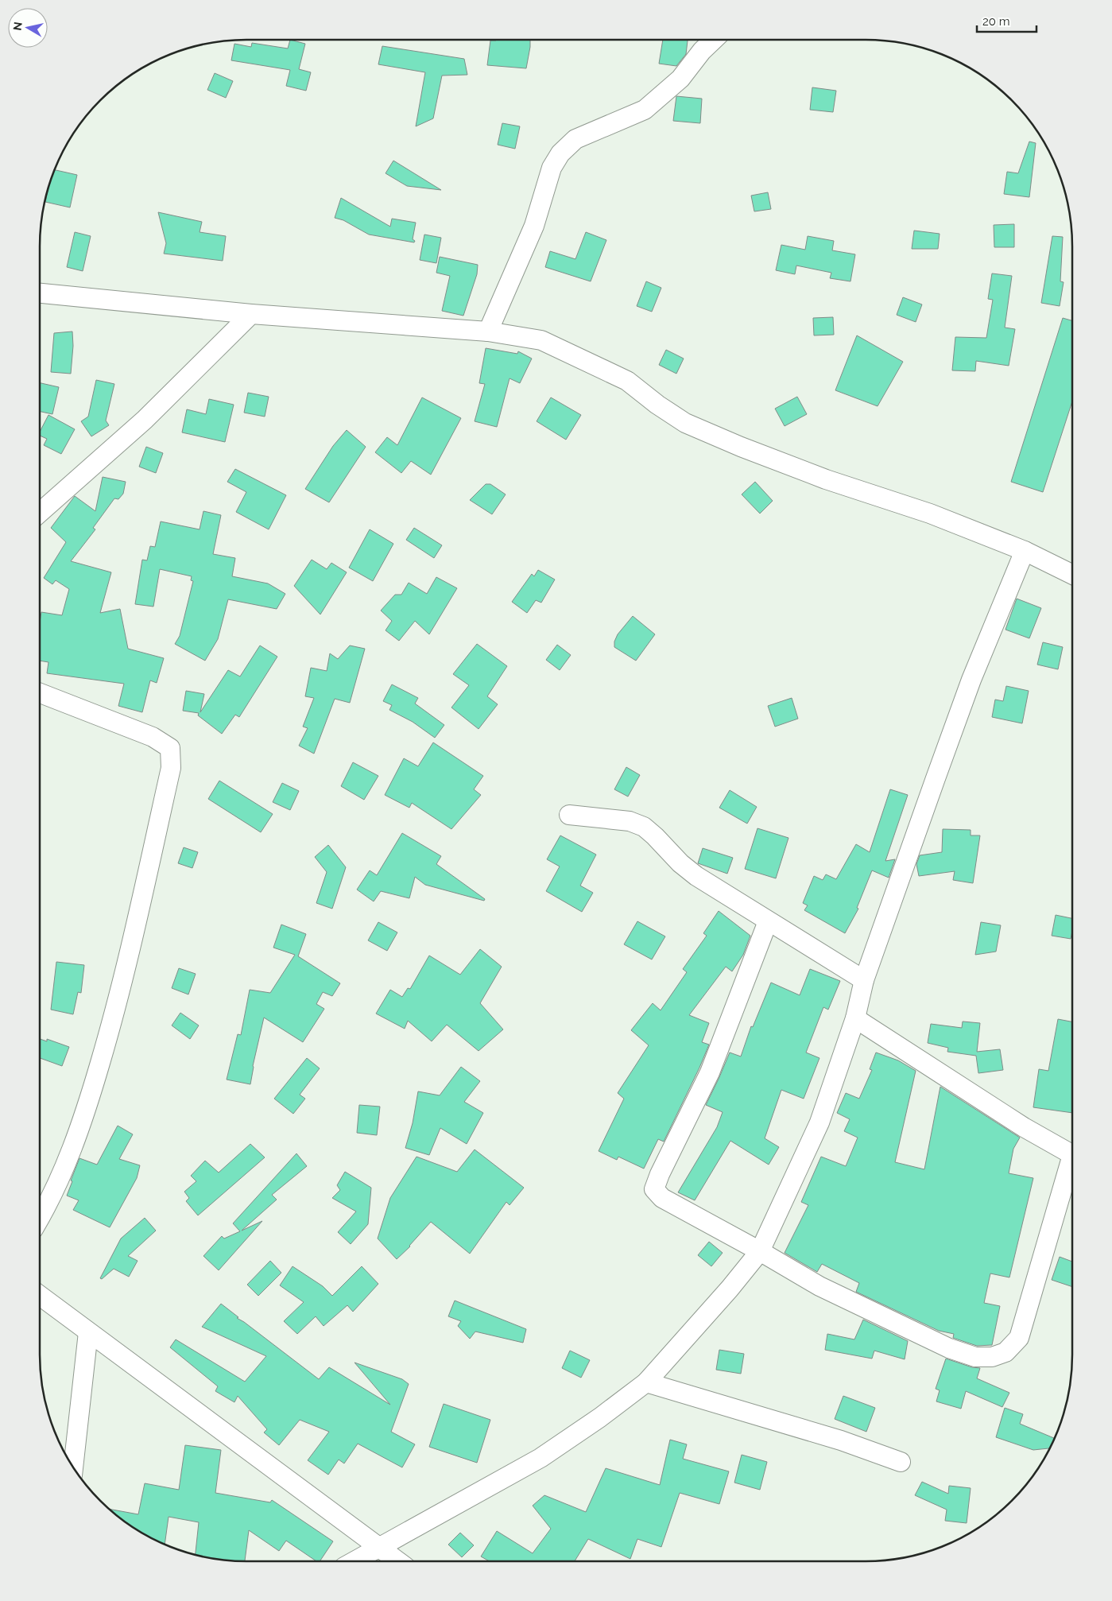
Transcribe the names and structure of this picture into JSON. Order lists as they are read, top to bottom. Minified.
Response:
{"scale_bar":"20 m","north":"left"}
